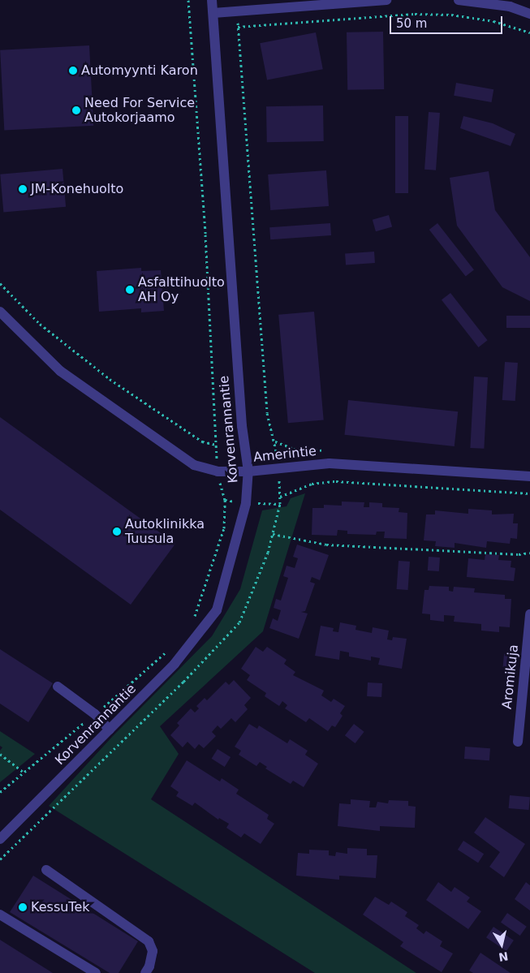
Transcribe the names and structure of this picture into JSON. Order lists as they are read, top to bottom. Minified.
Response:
{"streets":{"street":["Korvenrannantie","Amerintie","Aromikuja"]},"crossings":[["Korvenrannantie","Amerintie"]],"places":["Automyynti Karon","Need For Service Autokorjaamo","JM-Konehuolto","Asfalttihuolto AH Oy","Autoklinikka Tuusula","KessuTek"],"scale_bar":"50 m","north":"bottom"}
